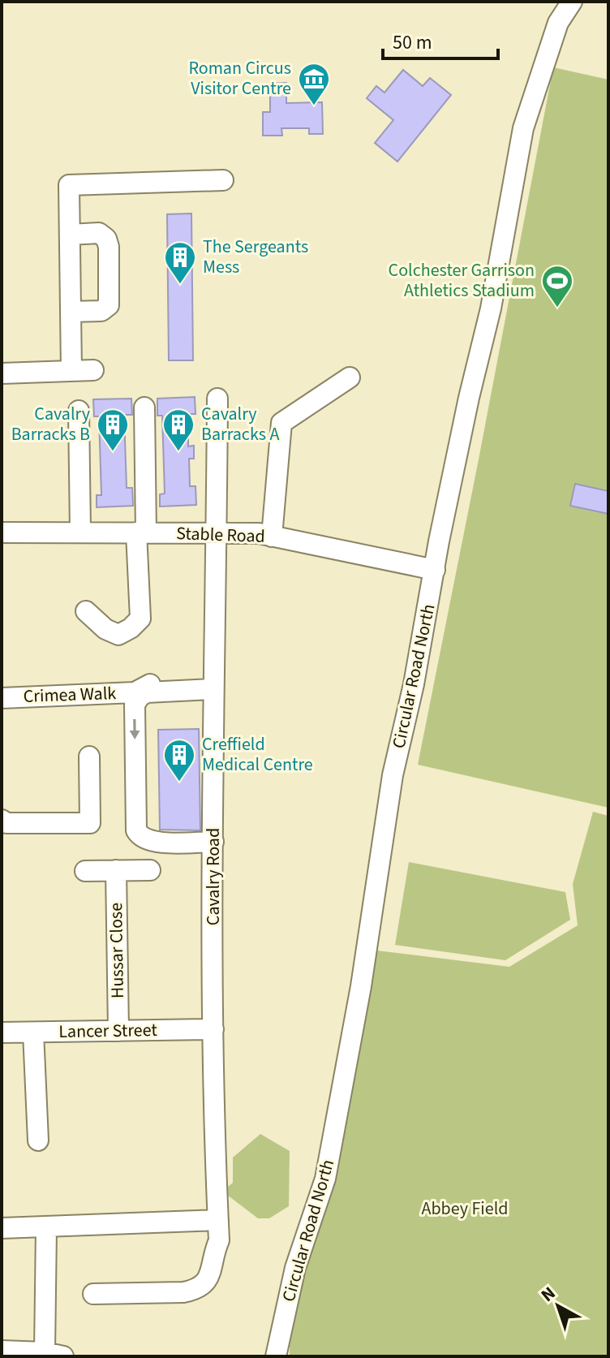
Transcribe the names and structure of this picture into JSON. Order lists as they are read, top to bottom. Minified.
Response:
{"streets":{"street":["Stable Road","Circular Road North","Crimea Walk","Cavalry Road","Hussar Close","Lancer Street"]},"crossings":[["Stable Road","Circular Road North"],["Stable Road","Cavalry Road"],["Crimea Walk","Cavalry Road"],["Cavalry Road","Lancer Street"],["Hussar Close","Lancer Street"]],"parks":["Abbey Field"],"places":{"museum":["Roman Circus Visitor Centre"],"building":["The Sergeants Mess","Cavalry Barracks B","Cavalry Barracks A","Creffield Medical Centre"],"sports":["Colchester Garrison Athletics Stadium"]},"scale_bar":"50 m","north":"top left"}
